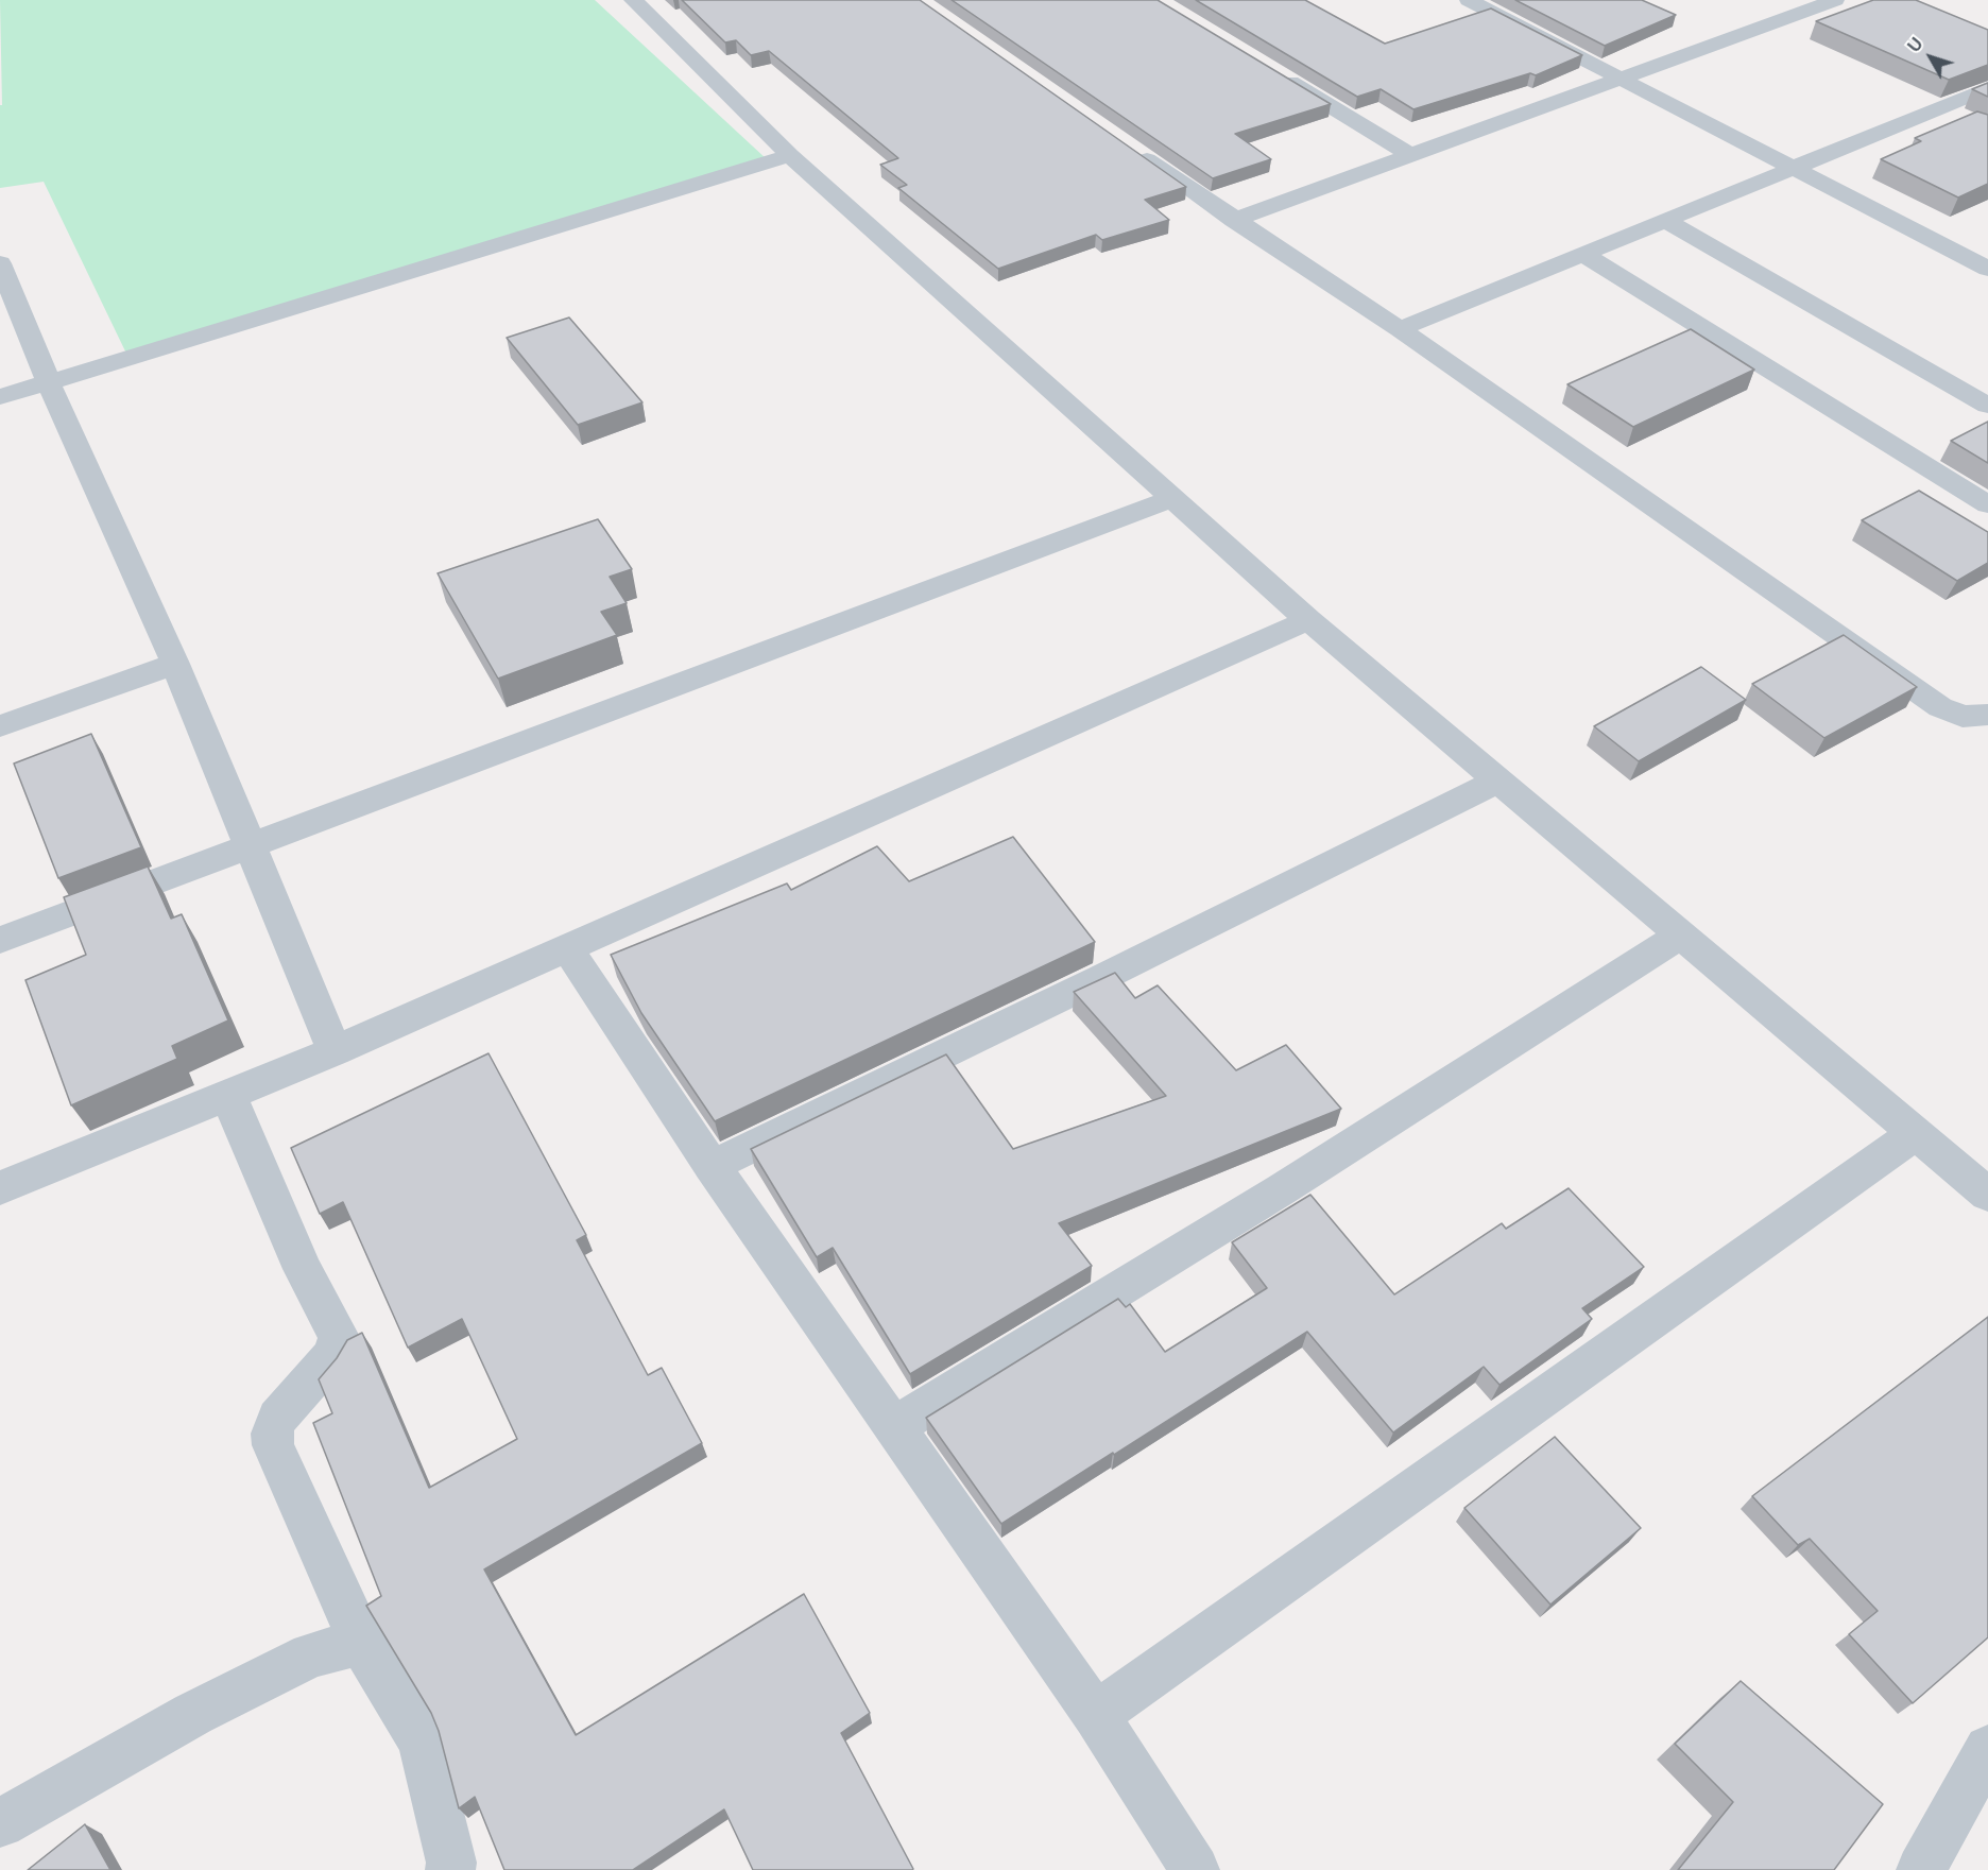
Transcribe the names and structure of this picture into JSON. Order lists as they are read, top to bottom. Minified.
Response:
{"north":"top left"}
